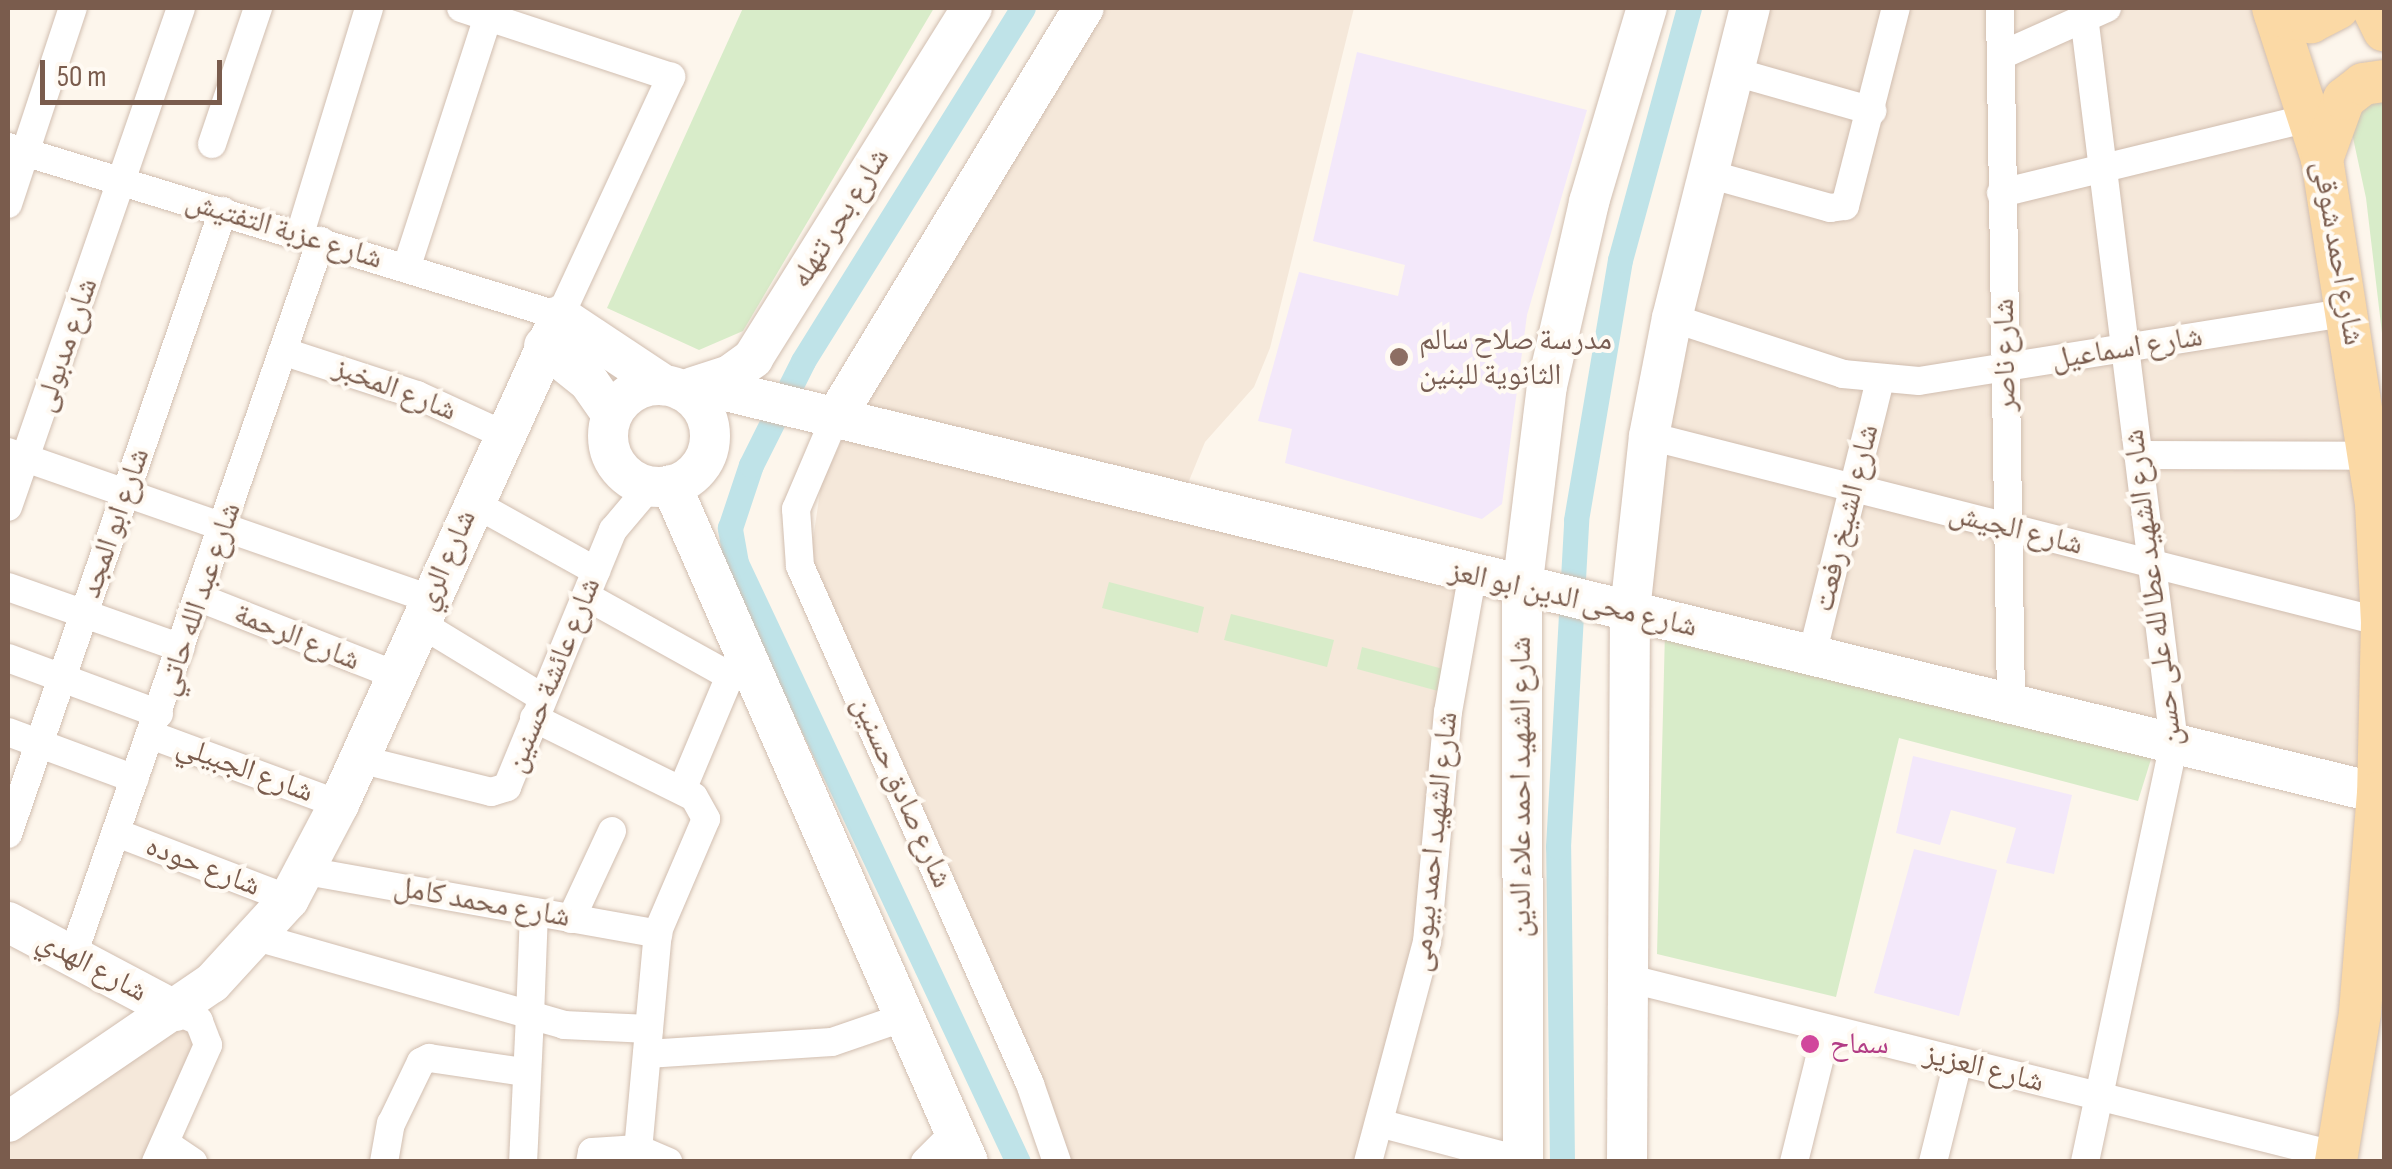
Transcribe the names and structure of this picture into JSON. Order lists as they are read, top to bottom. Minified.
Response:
{"streets":{"main road":["شارع بحر تنهله","شارع احمد شوقى","شارع الري","شارع محى الدين ابو العز","شارع الشهيد احمد علاء الدين","شارع الهدي"],"street":["شارع عزبة التفتيش","شارع مدبولى","شارع اسماعيل","شارع ناصر","شارع المخبز","شارع الشيخ رفعت","شارع ابو المجد","شارع الجيش","شارع الشهيد عطا لله على حسن","شارع عبد الله حاتي","شارع الرحمة","شارع عائشة حسنين","شارع الجبيلي","شارع صادق حسنين","شارع الشهيد احمد بيومى","شارع حوده","شارع محمد كامل","شارع العزيز"]},"crossings":[["شارع بحر تنهله","شارع محى الدين ابو العز"],["شارع بحر تنهله","شارع عائشة حسنين"],["شارع عزبة التفتيش","شارع مدبولى"],["شارع عزبة التفتيش","شارع ابو المجد"],["شارع عزبة التفتيش","شارع الري"],["شارع عزبة التفتيش","شارع عبد الله حاتي"],["شارع احمد شوقى","شارع اسماعيل"],["شارع احمد شوقى","شارع الجيش"],["شارع احمد شوقى","شارع محى الدين ابو العز"],["شارع احمد شوقى","شارع العزيز"],["شارع اسماعيل","شارع ناصر"],["شارع اسماعيل","شارع الشيخ رفعت"],["شارع اسماعيل","شارع الشهيد عطا لله على حسن"],["شارع ناصر","شارع الجيش"],["شارع ناصر","شارع محى الدين ابو العز"],["شارع المخبز","شارع الري"],["شارع المخبز","شارع عبد الله حاتي"],["شارع الشيخ رفعت","شارع الجيش"],["شارع الشيخ رفعت","شارع محى الدين ابو العز"],["شارع ابو المجد","شارع الجبيلي"],["شارع الجيش","شارع الشهيد عطا لله على حسن"],["شارع الري","شارع الرحمة"],["شارع الري","شارع عائشة حسنين"],["شارع الري","شارع الجبيلي"],["شارع الري","شارع حوده"],["شارع الري","شارع محمد كامل"],["شارع الري","شارع الهدي"],["شارع الشهيد عطا لله على حسن","شارع محى الدين ابو العز"],["شارع الشهيد عطا لله على حسن","شارع العزيز"],["شارع عبد الله حاتي","شارع الرحمة"],["شارع عبد الله حاتي","شارع الجبيلي"],["شارع عبد الله حاتي","شارع حوده"],["شارع عبد الله حاتي","شارع الهدي"],["شارع محى الدين ابو العز","شارع عائشة حسنين"],["شارع محى الدين ابو العز","شارع الشهيد احمد علاء الدين"],["شارع محى الدين ابو العز","شارع صادق حسنين"],["شارع محى الدين ابو العز","شارع الشهيد احمد بيومى"],["شارع حوده","شارع محمد كامل"]],"places":["مدرسة صلاح سالم الثانوية للبنين","سماح"],"scale_bar":"50 m"}
